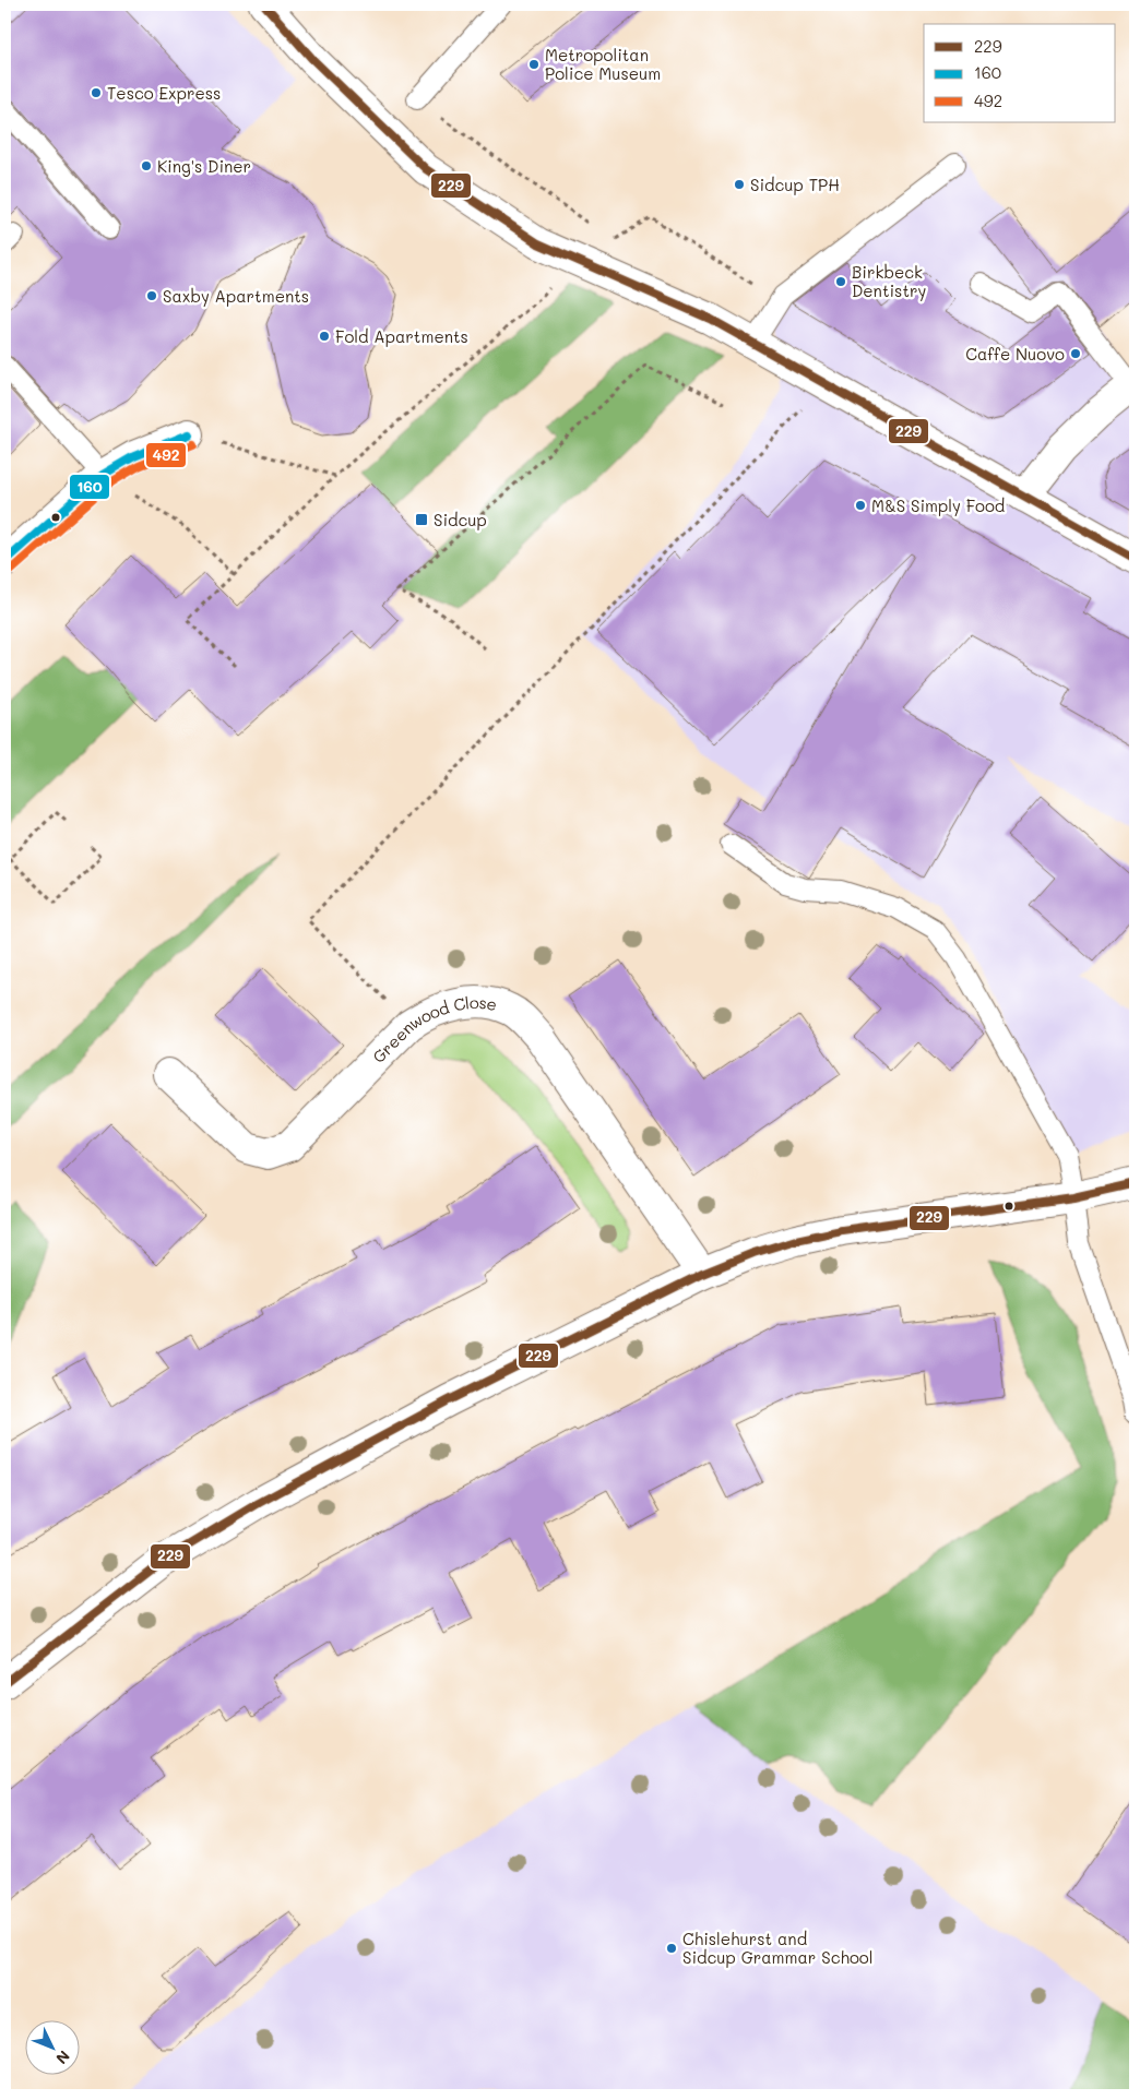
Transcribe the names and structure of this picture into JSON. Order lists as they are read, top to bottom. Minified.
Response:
{"streets":{"main road":["Greenwood Close"]},"places":{"other":["Metropolitan Police Museum","Tesco Express","King's Diner","Sidcup TPH","Birkbeck Dentistry","Saxby Apartments","Fold Apartments","Caffe Nuovo","M&S Simply Food","Chislehurst and Sidcup Grammar School"],"transit":["Sidcup"]},"lines":["transit line 229","transit line 160","transit line 492"],"legend":["229","160","492"],"north":"bottom right"}
